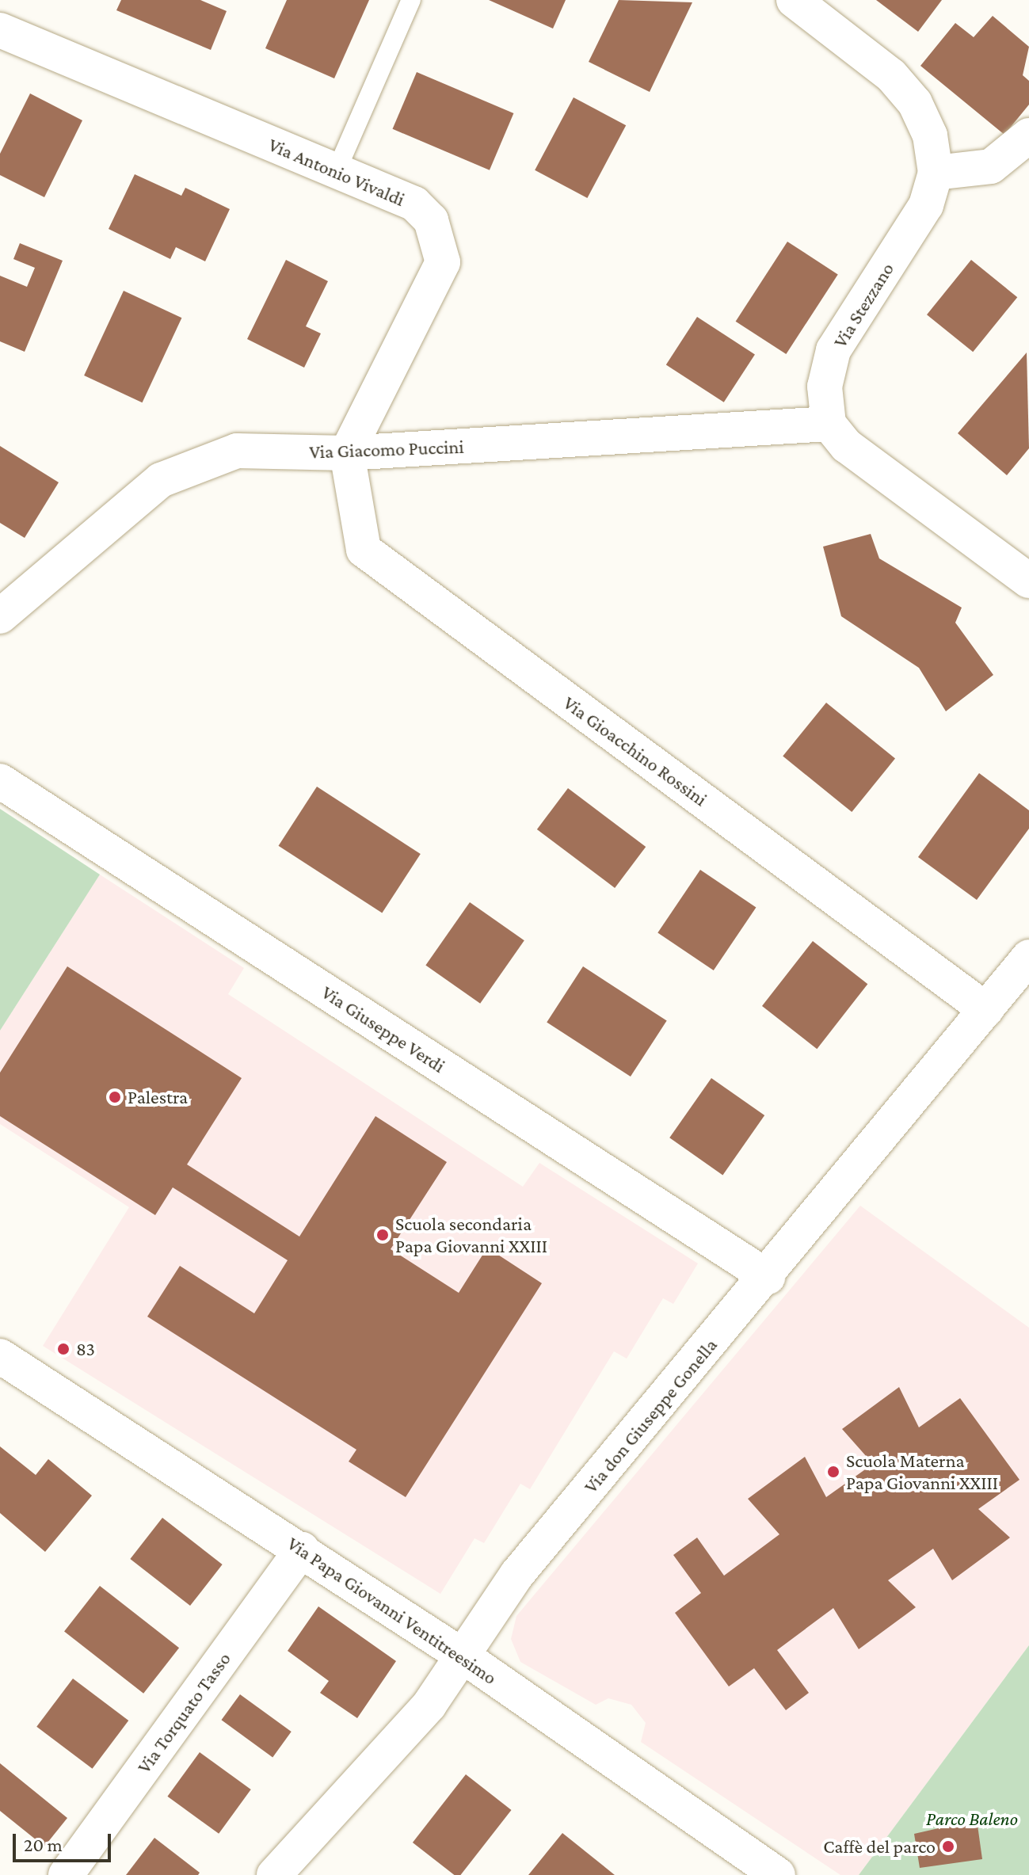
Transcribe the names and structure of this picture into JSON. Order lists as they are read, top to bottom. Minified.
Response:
{"streets":{"street":["Via Antonio Vivaldi","Via Stezzano","Via Giacomo Puccini","Via Gioacchino Rossini","Via Giuseppe Verdi","Via don Giuseppe Gonella","Via Papa Giovanni Ventitreesimo","Via Torquato Tasso"]},"crossings":[["Via Antonio Vivaldi","Via Giacomo Puccini"],["Via Antonio Vivaldi","Via Gioacchino Rossini"],["Via Stezzano","Via Giacomo Puccini"],["Via Giacomo Puccini","Via Gioacchino Rossini"],["Via Gioacchino Rossini","Via don Giuseppe Gonella"],["Via Giuseppe Verdi","Via don Giuseppe Gonella"],["Via don Giuseppe Gonella","Via Papa Giovanni Ventitreesimo"],["Via Papa Giovanni Ventitreesimo","Via Torquato Tasso"]],"parks":["Parco Baleno"],"places":["Palestra","Scuola secondaria Papa Giovanni XXIII","83","Scuola Materna Papa Giovanni XXIII","Caffè del parco"],"scale_bar":"20 m"}
